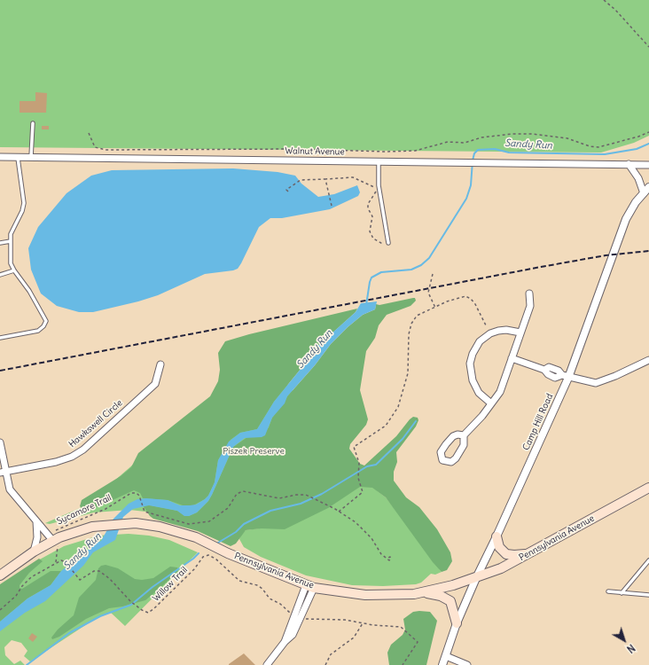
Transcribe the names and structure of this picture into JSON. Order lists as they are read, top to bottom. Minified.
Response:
{"streets":{"main road":["Pennsylvania Avenue"],"street":["Walnut Avenue","Camp Hill Road","Hawkswell Circle"],"path":["Sycamore Trail","Willow Trail"]},"crossings":[["Camp Hill Road","Pennsylvania Avenue"],["Sycamore Trail","Pennsylvania Avenue"]],"water":["Sandy Run"],"parks":["Piszek Preserve"],"north":"bottom right"}
